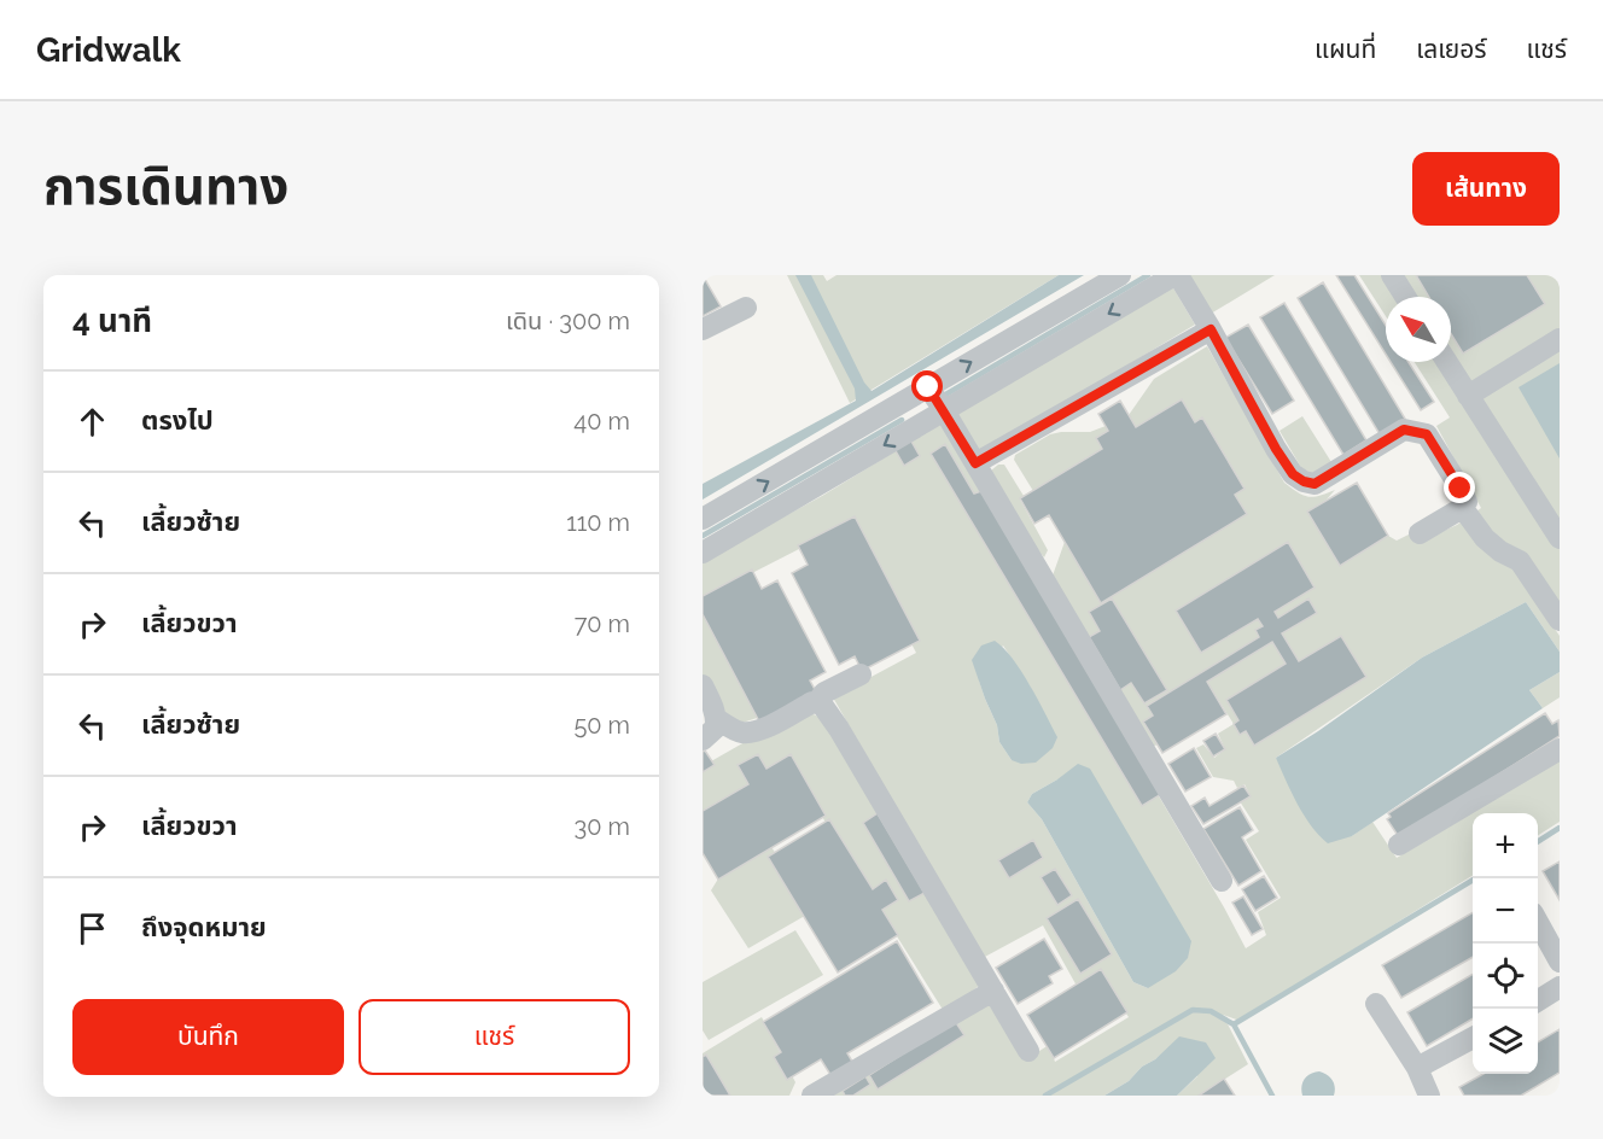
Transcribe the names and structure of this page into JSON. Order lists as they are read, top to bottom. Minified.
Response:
{"north":"top left","page":{"header":"Gridwalk","nav":["แผนที่","เลเยอร์","แชร์"],"title":"การเดินทาง","buttons":["เส้นทาง",["บันทึก","แชร์"]],"heading":["4 นาที","เดิน · 300 m"],"list":[["ตรงไป","40 m"],["เลี้ยวซ้าย","110 m"],["เลี้ยวขวา","70 m"],["เลี้ยวซ้าย","50 m"],["เลี้ยวขวา","30 m"],"ถึงจุดหมาย"],"map_buttons":["+","−"]}}
